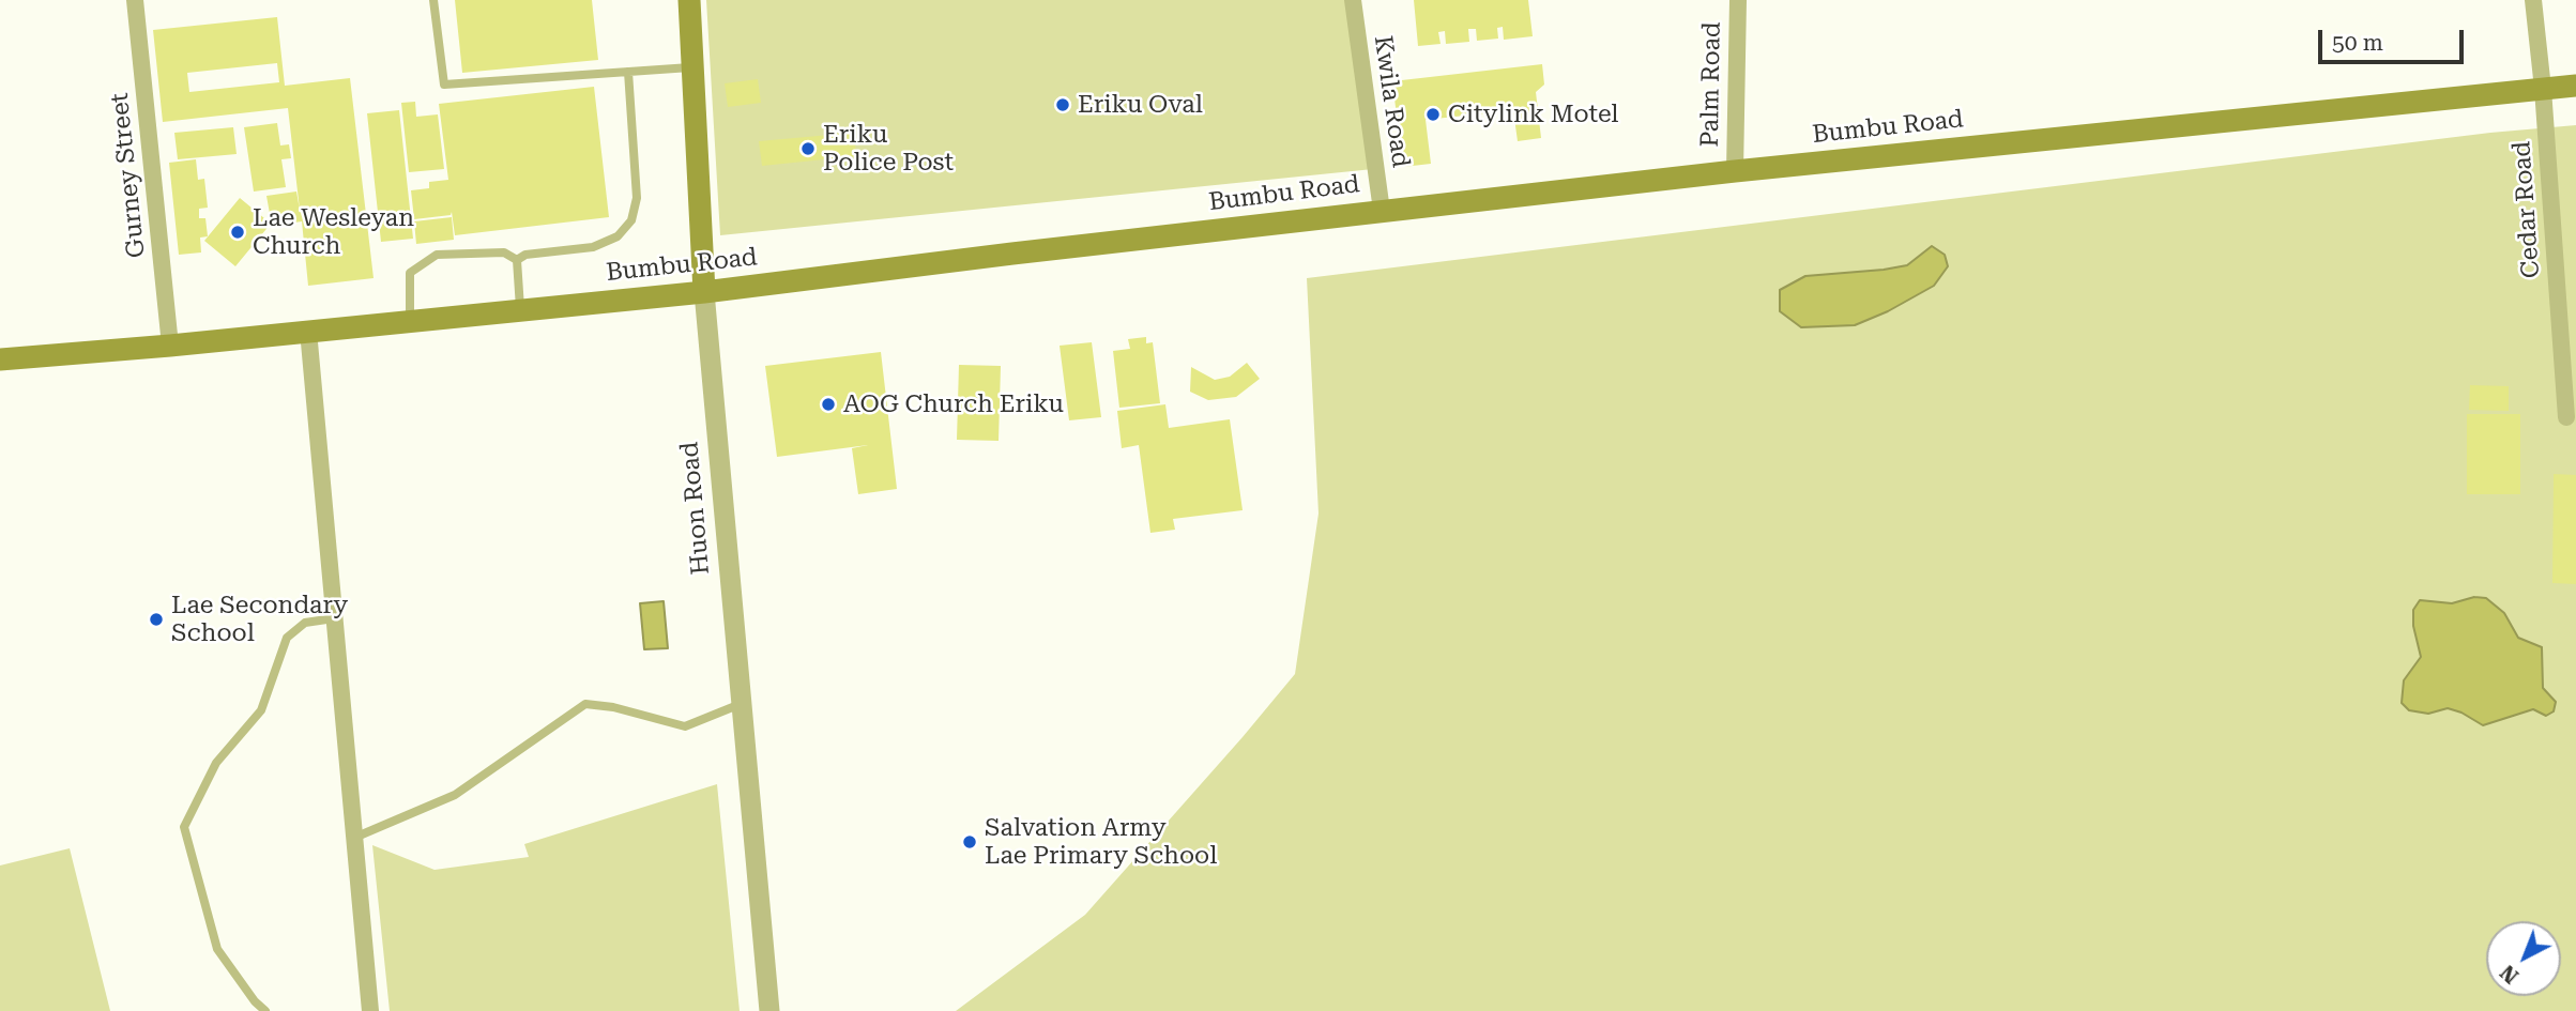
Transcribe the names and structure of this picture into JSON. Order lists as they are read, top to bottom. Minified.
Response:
{"streets":{"main road":["Bumbu Road","Huon Road"],"street":["Palm Road","Kwila Road","Gurney Street","Cedar Road"]},"crossings":[["Palm Road","Bumbu Road"],["Kwila Road","Bumbu Road"],["Bumbu Road","Gurney Street"],["Bumbu Road","Cedar Road"],["Bumbu Road","Huon Road"]],"places":["Eriku Oval","Citylink Motel","Eriku Police Post","Lae Wesleyan Church","AOG Church Eriku","Lae Secondary School","Salvation Army Lae Primary School"],"scale_bar":"50 m","north":"bottom left"}
